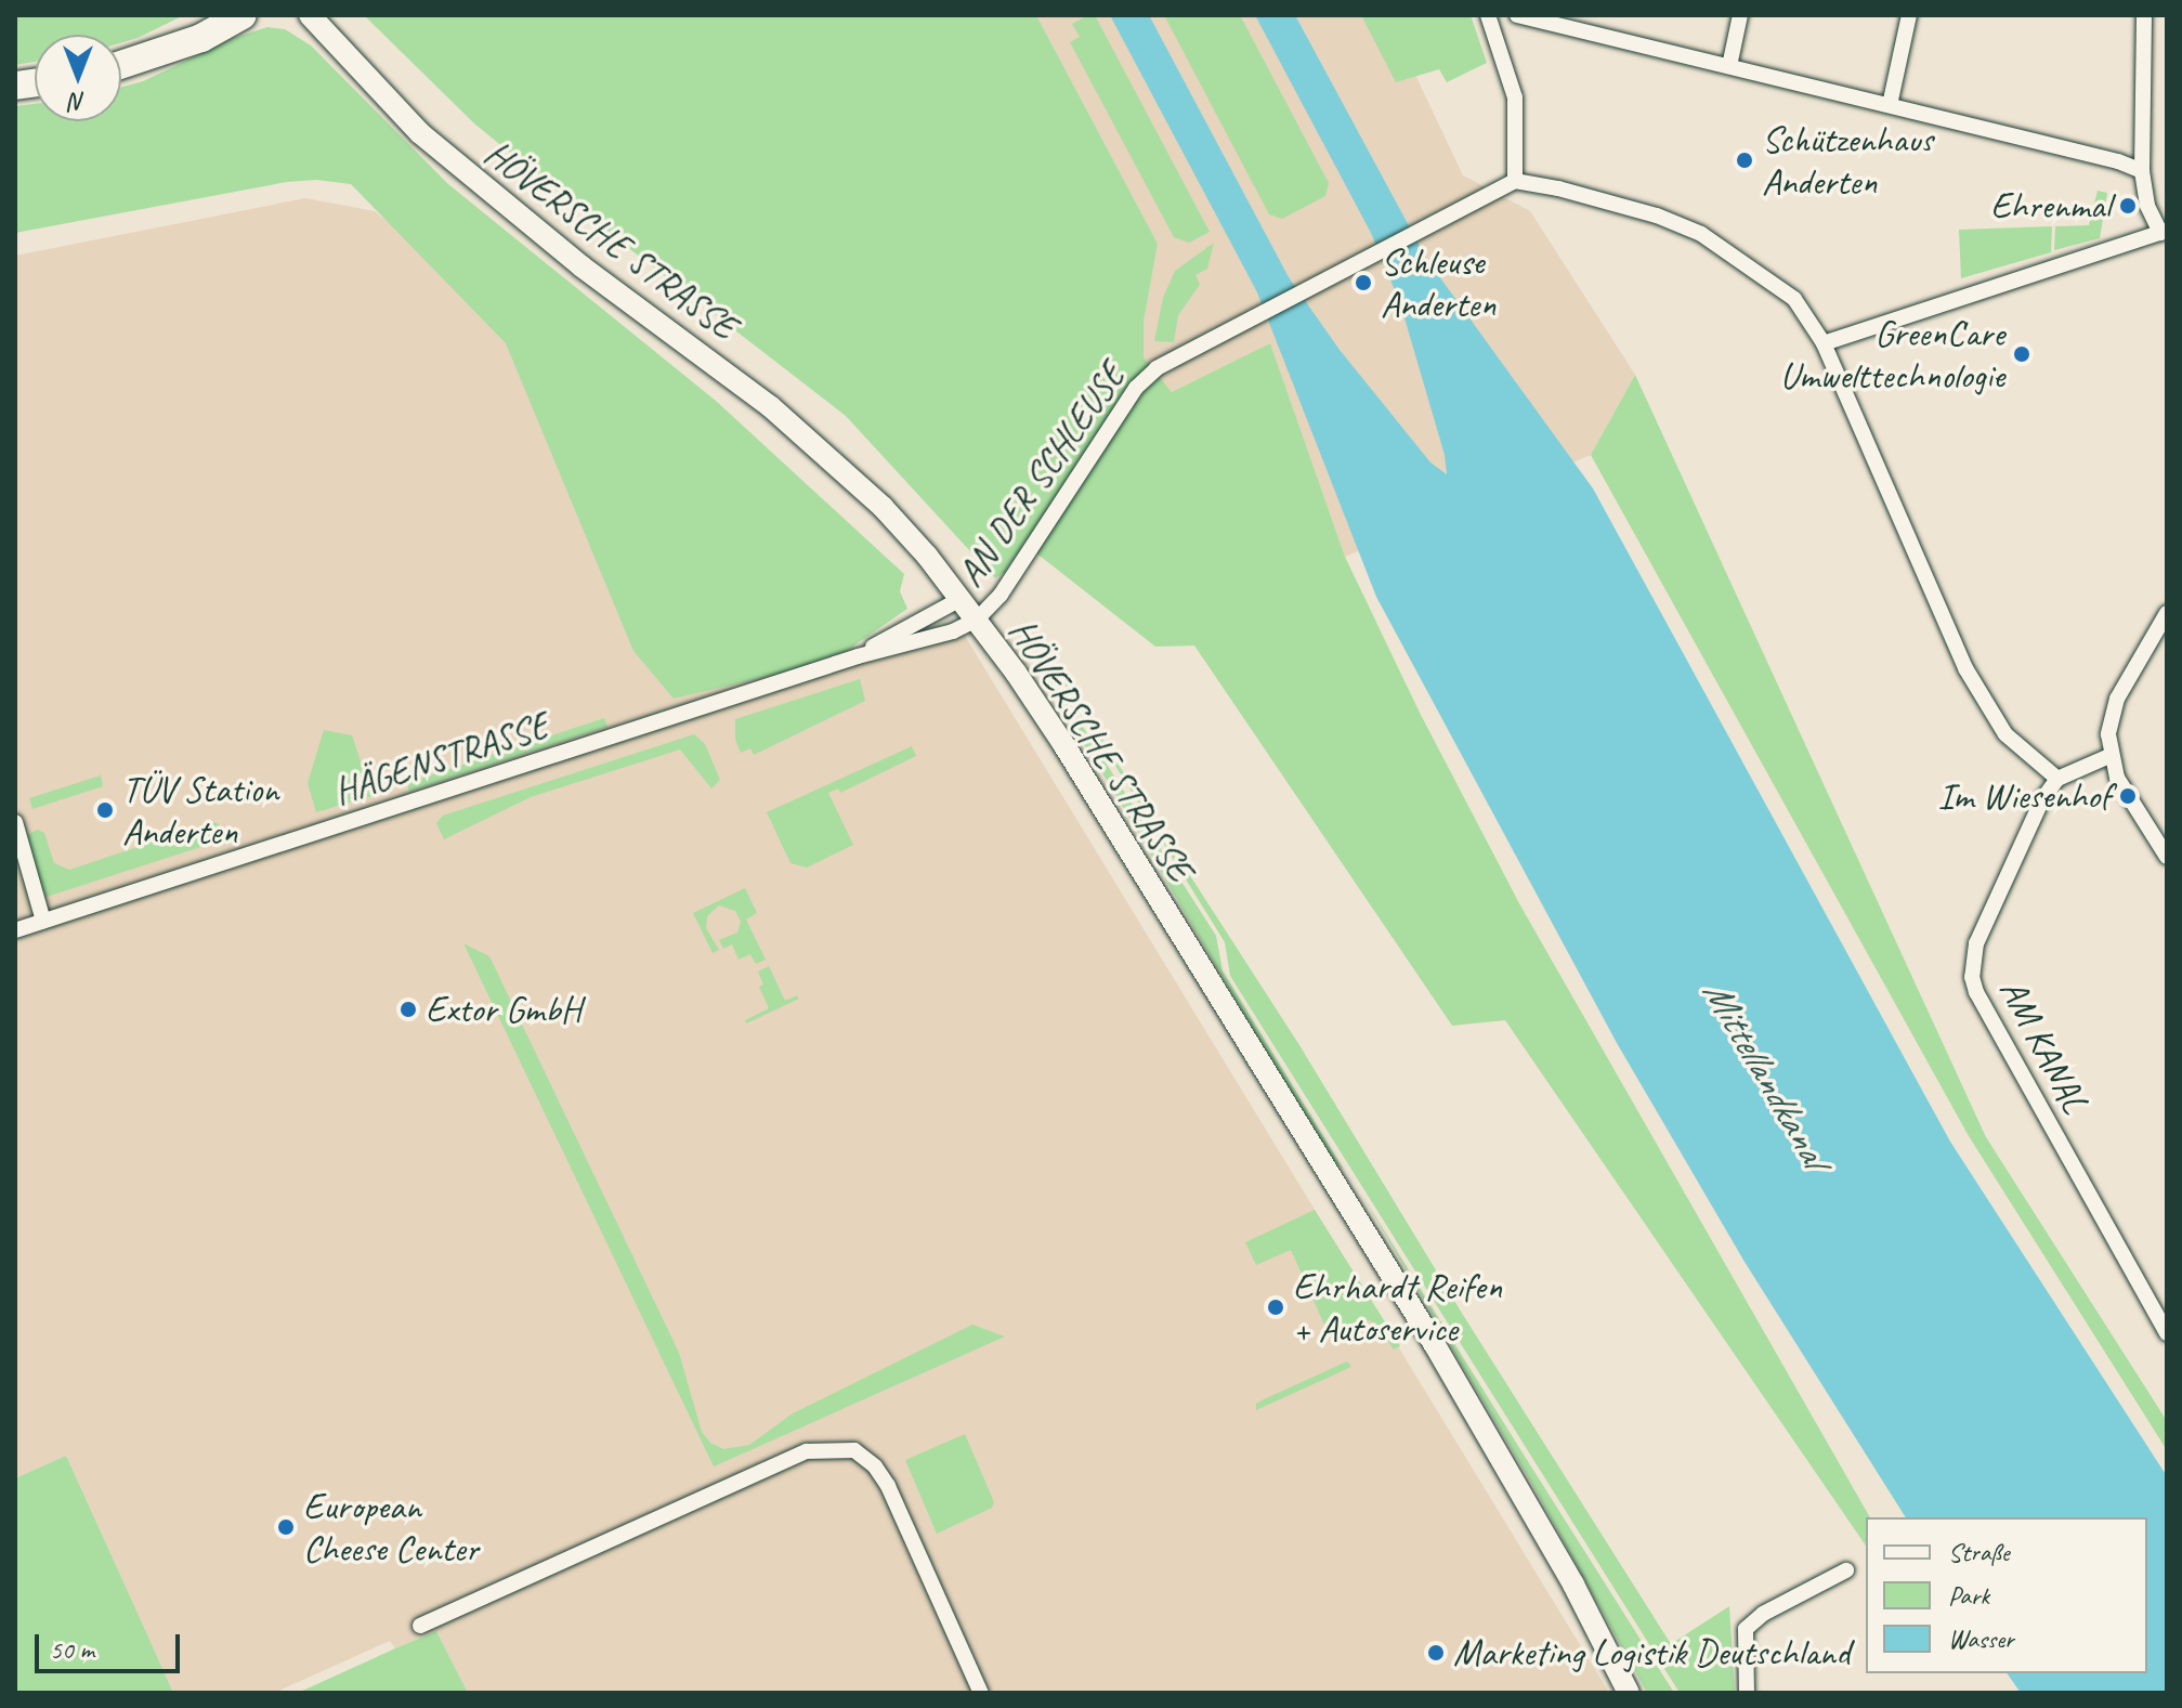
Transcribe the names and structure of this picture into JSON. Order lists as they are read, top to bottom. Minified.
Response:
{"streets":{"main road":["HÖVERSCHE STRASSE"],"street":["AN DER SCHLEUSE","HÄGENSTRASSE","AM KANAL"]},"crossings":[["HÖVERSCHE STRASSE","AN DER SCHLEUSE"],["HÖVERSCHE STRASSE","HÄGENSTRASSE"],["AN DER SCHLEUSE","HÄGENSTRASSE"]],"water":["Mittellandkanal"],"places":["Schützenhaus Anderten","Ehrenmal","Schleuse Anderten","GreenCare Umwelttechnologie","Im Wiesenhof","TÜV Station Anderten","Extor GmbH","Ehrhardt Reifen + Autoservice","European Cheese Center","Marketing Logistik Deutschland"],"legend":["Straße","Park","Wasser"],"scale_bar":"50 m","north":"bottom"}
